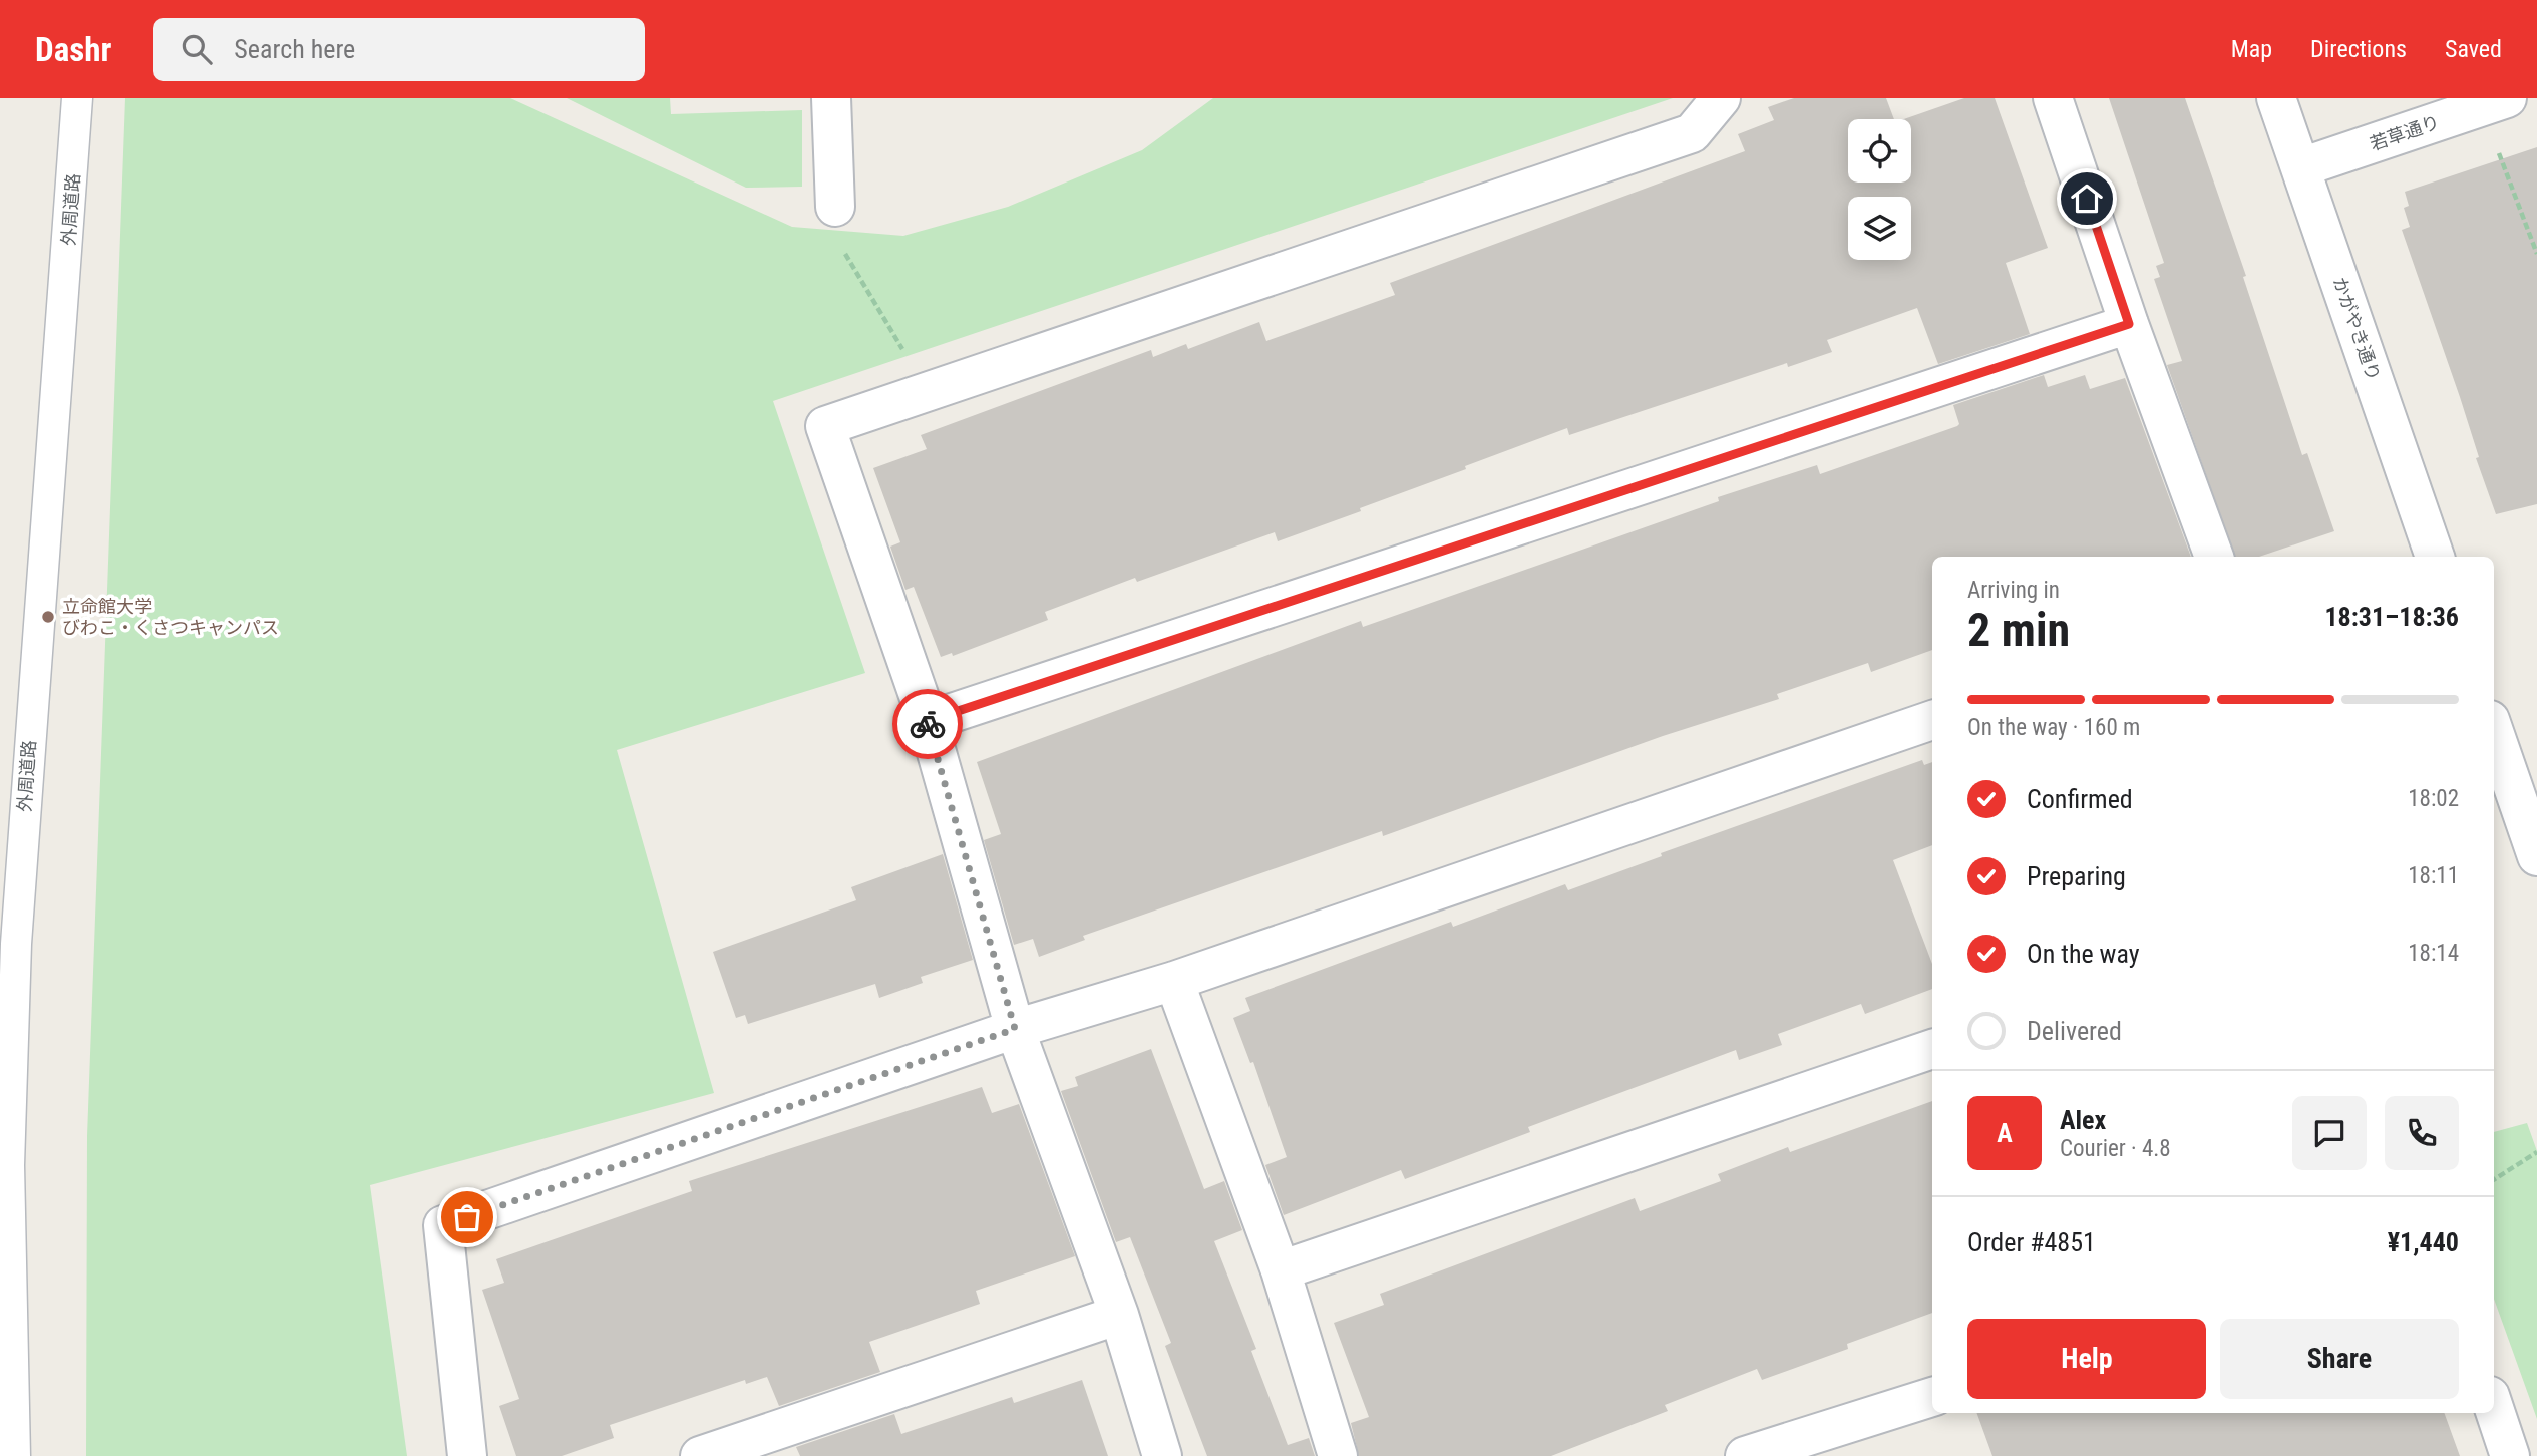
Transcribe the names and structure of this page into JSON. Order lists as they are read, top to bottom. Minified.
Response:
{"streets":{"street":["若草通り","かがやき通り"],"lane":["外周道路"]},"crossings":[["若草通り","かがやき通り"]],"places":["立命館大学 びわこ・くさつキャンパス"],"page":{"header":"Dashr","search":"Search here","nav":["Map","Directions","Saved"],"heading":["2 min","Arriving in","18:31–18:36"],"panel":["Alex","Courier · 4.8","Order #4851","¥1,440"],"bar":"On the way · 160 m","list":[["Confirmed","18:02"],["Preparing","18:11"],["On the way","18:14"],"Delivered"],"round":"A","buttons":["Help","Share"]}}
